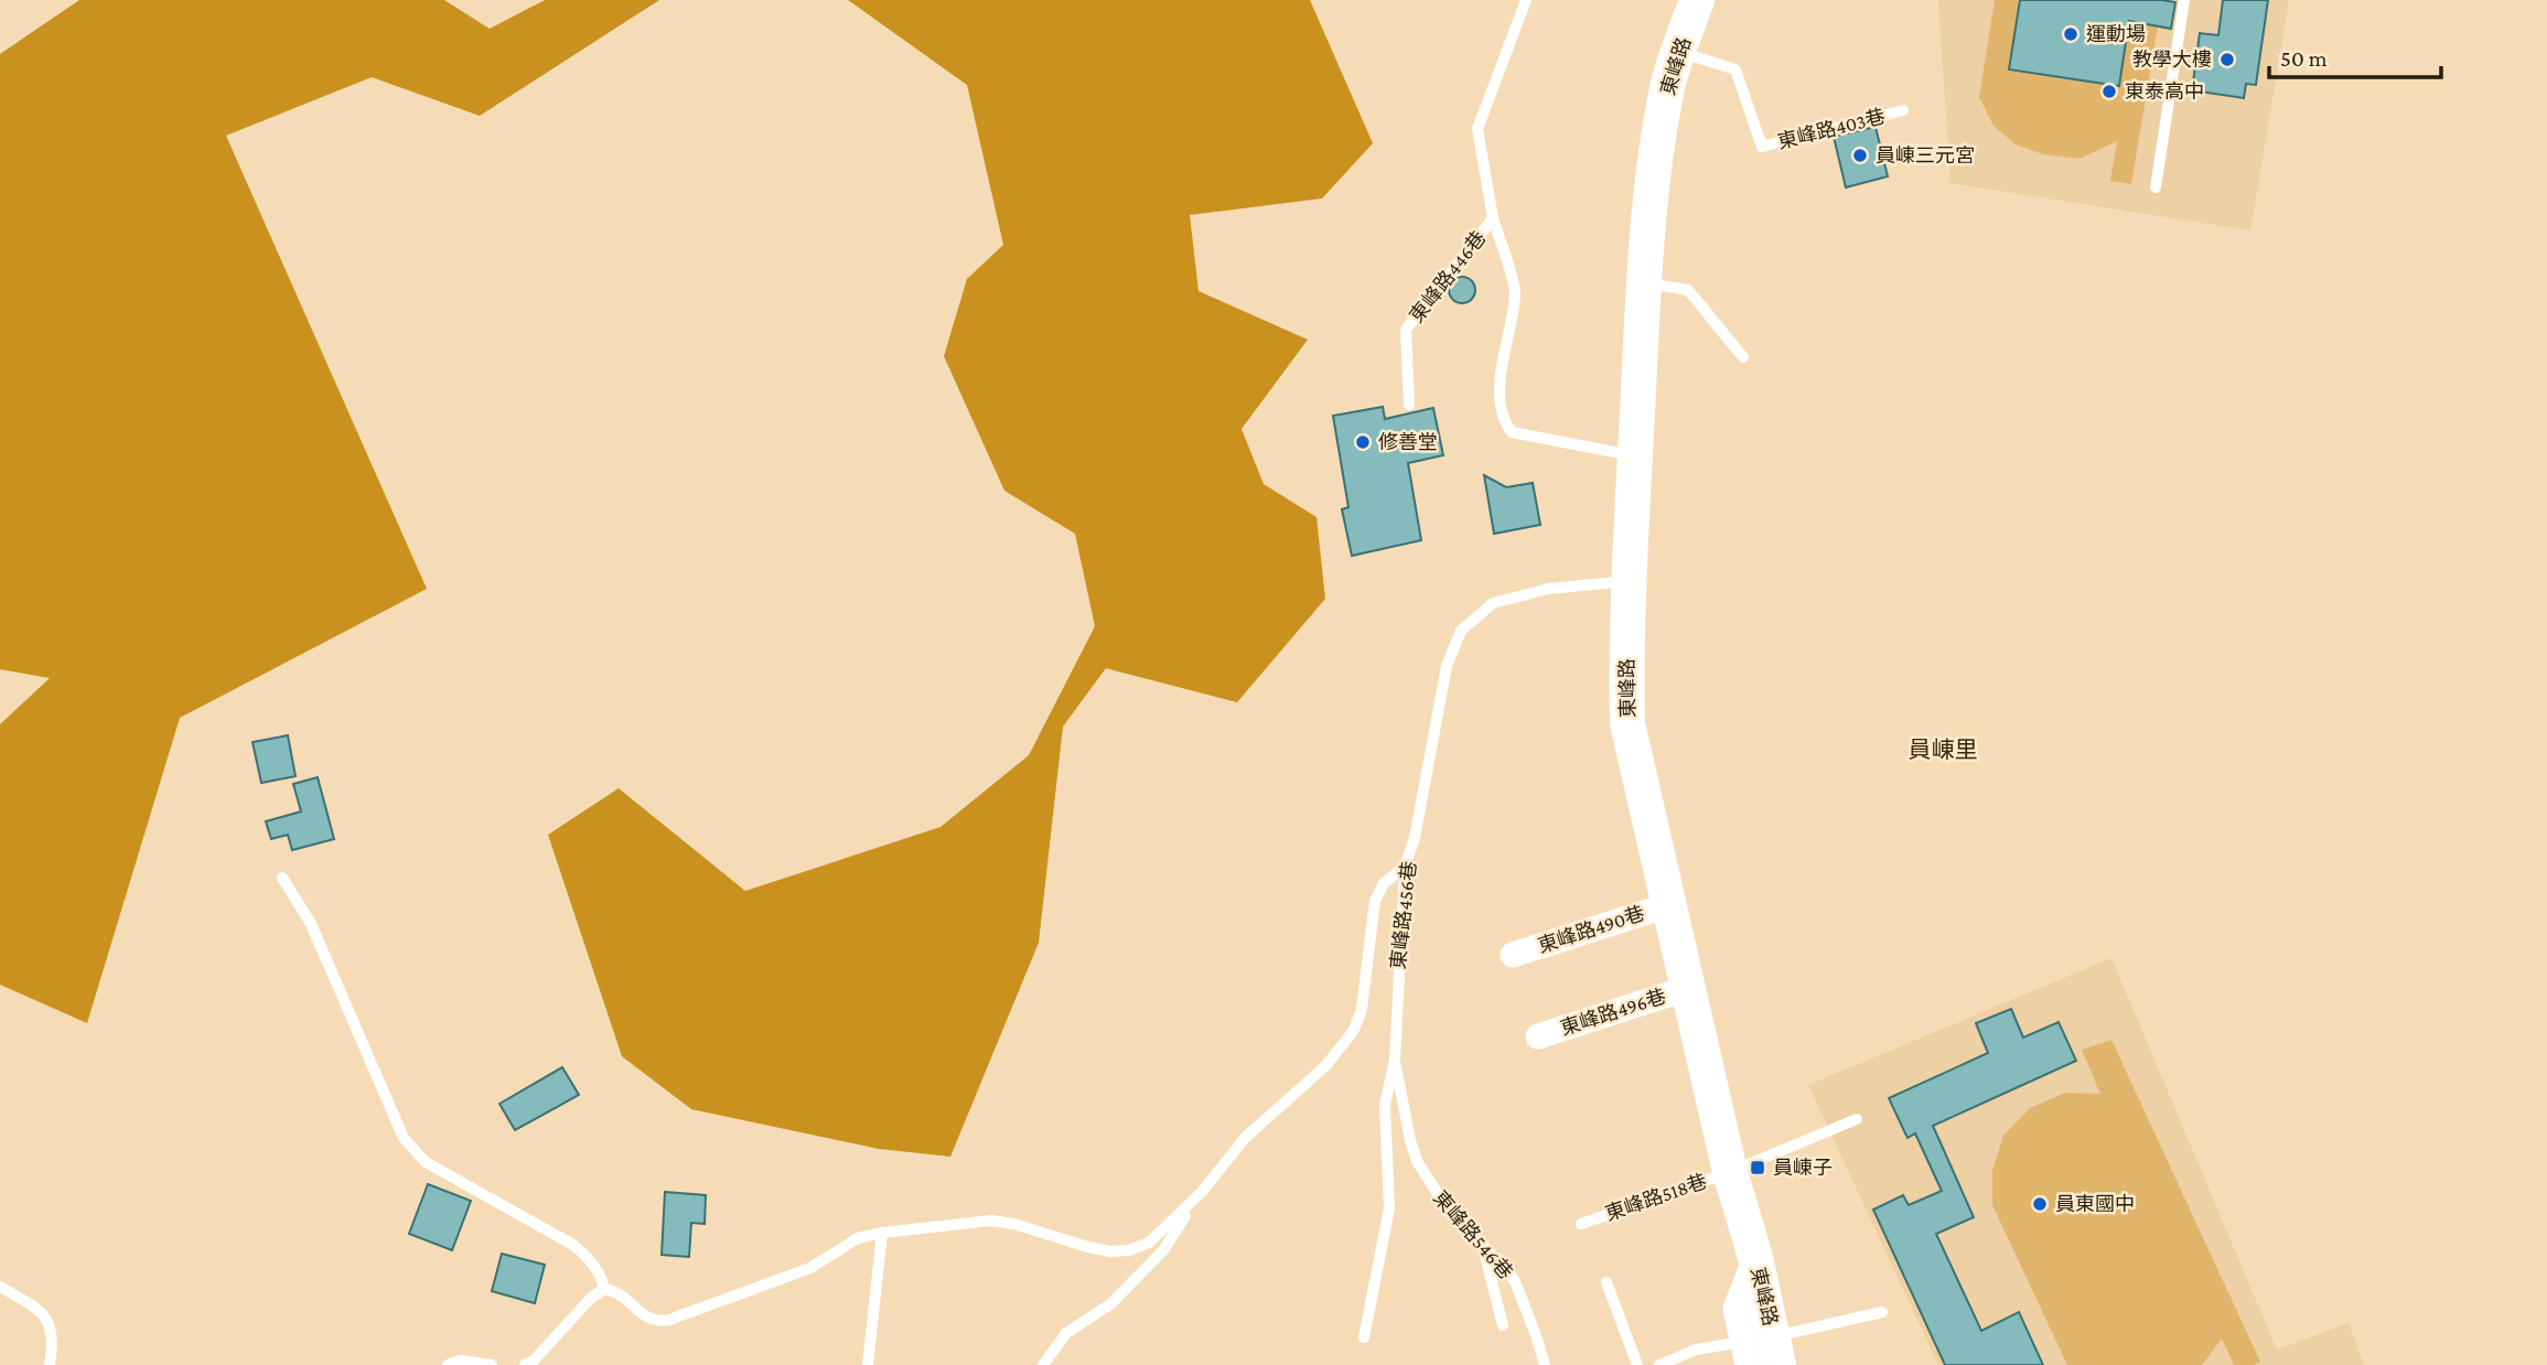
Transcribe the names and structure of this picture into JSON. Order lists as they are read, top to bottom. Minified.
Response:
{"streets":{"main road":["東峰路"],"street":["東峰路490巷","東峰路496巷"],"lane":["東峰路403巷","東峰路446巷","東峰路456巷","東峰路518巷","東峰路546巷"]},"crossings":[["東峰路","東峰路403巷"],["東峰路","東峰路446巷"],["東峰路","東峰路456巷"],["東峰路","東峰路490巷"],["東峰路","東峰路496巷"],["東峰路","東峰路518巷"],["東峰路456巷","東峰路546巷"]],"districts":["員崠里"],"places":{"other":["運動場","教學大樓","東泰高中","員崠三元宮","修善堂","員東國中"],"transit":["員崠子"]},"scale_bar":"50 m"}
